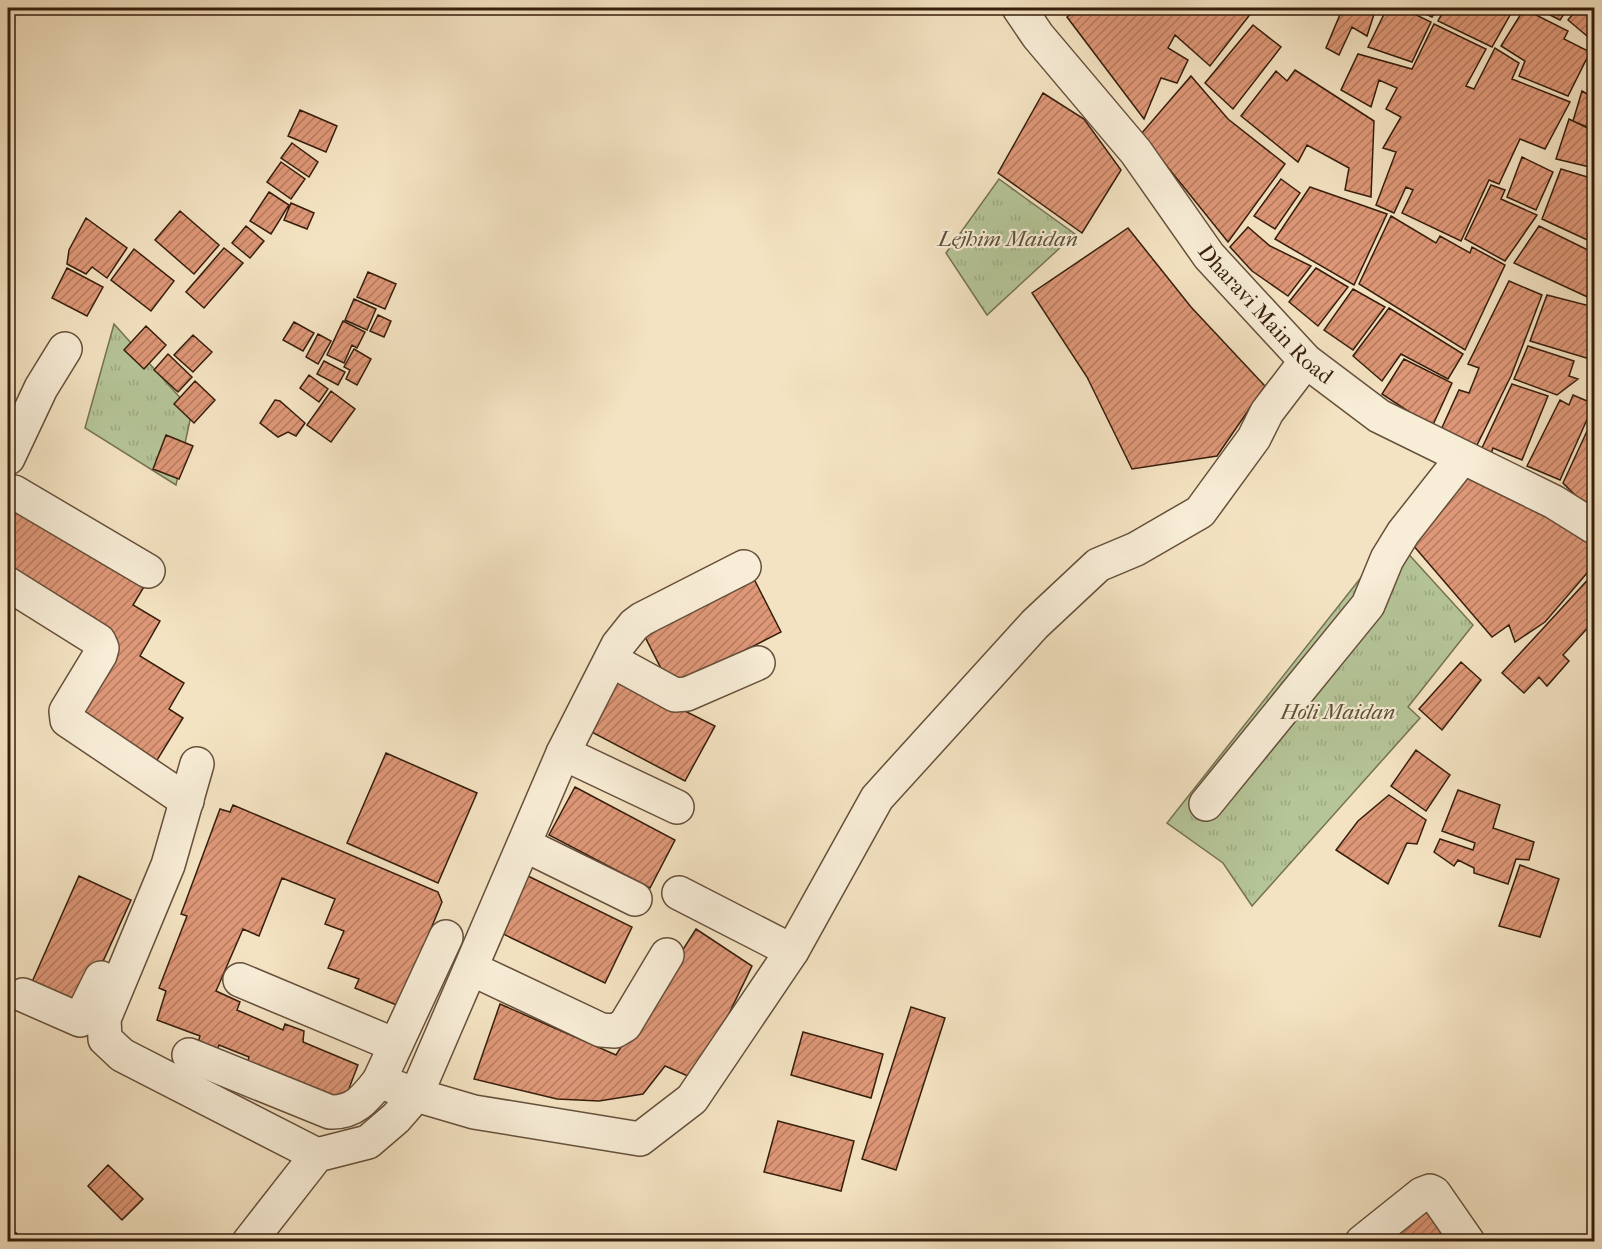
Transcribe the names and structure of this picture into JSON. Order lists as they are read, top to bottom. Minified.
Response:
{"streets":{"street":["Dharavi Main Road"]},"parks":["Lejhim Maidan","Holi Maidan"]}
